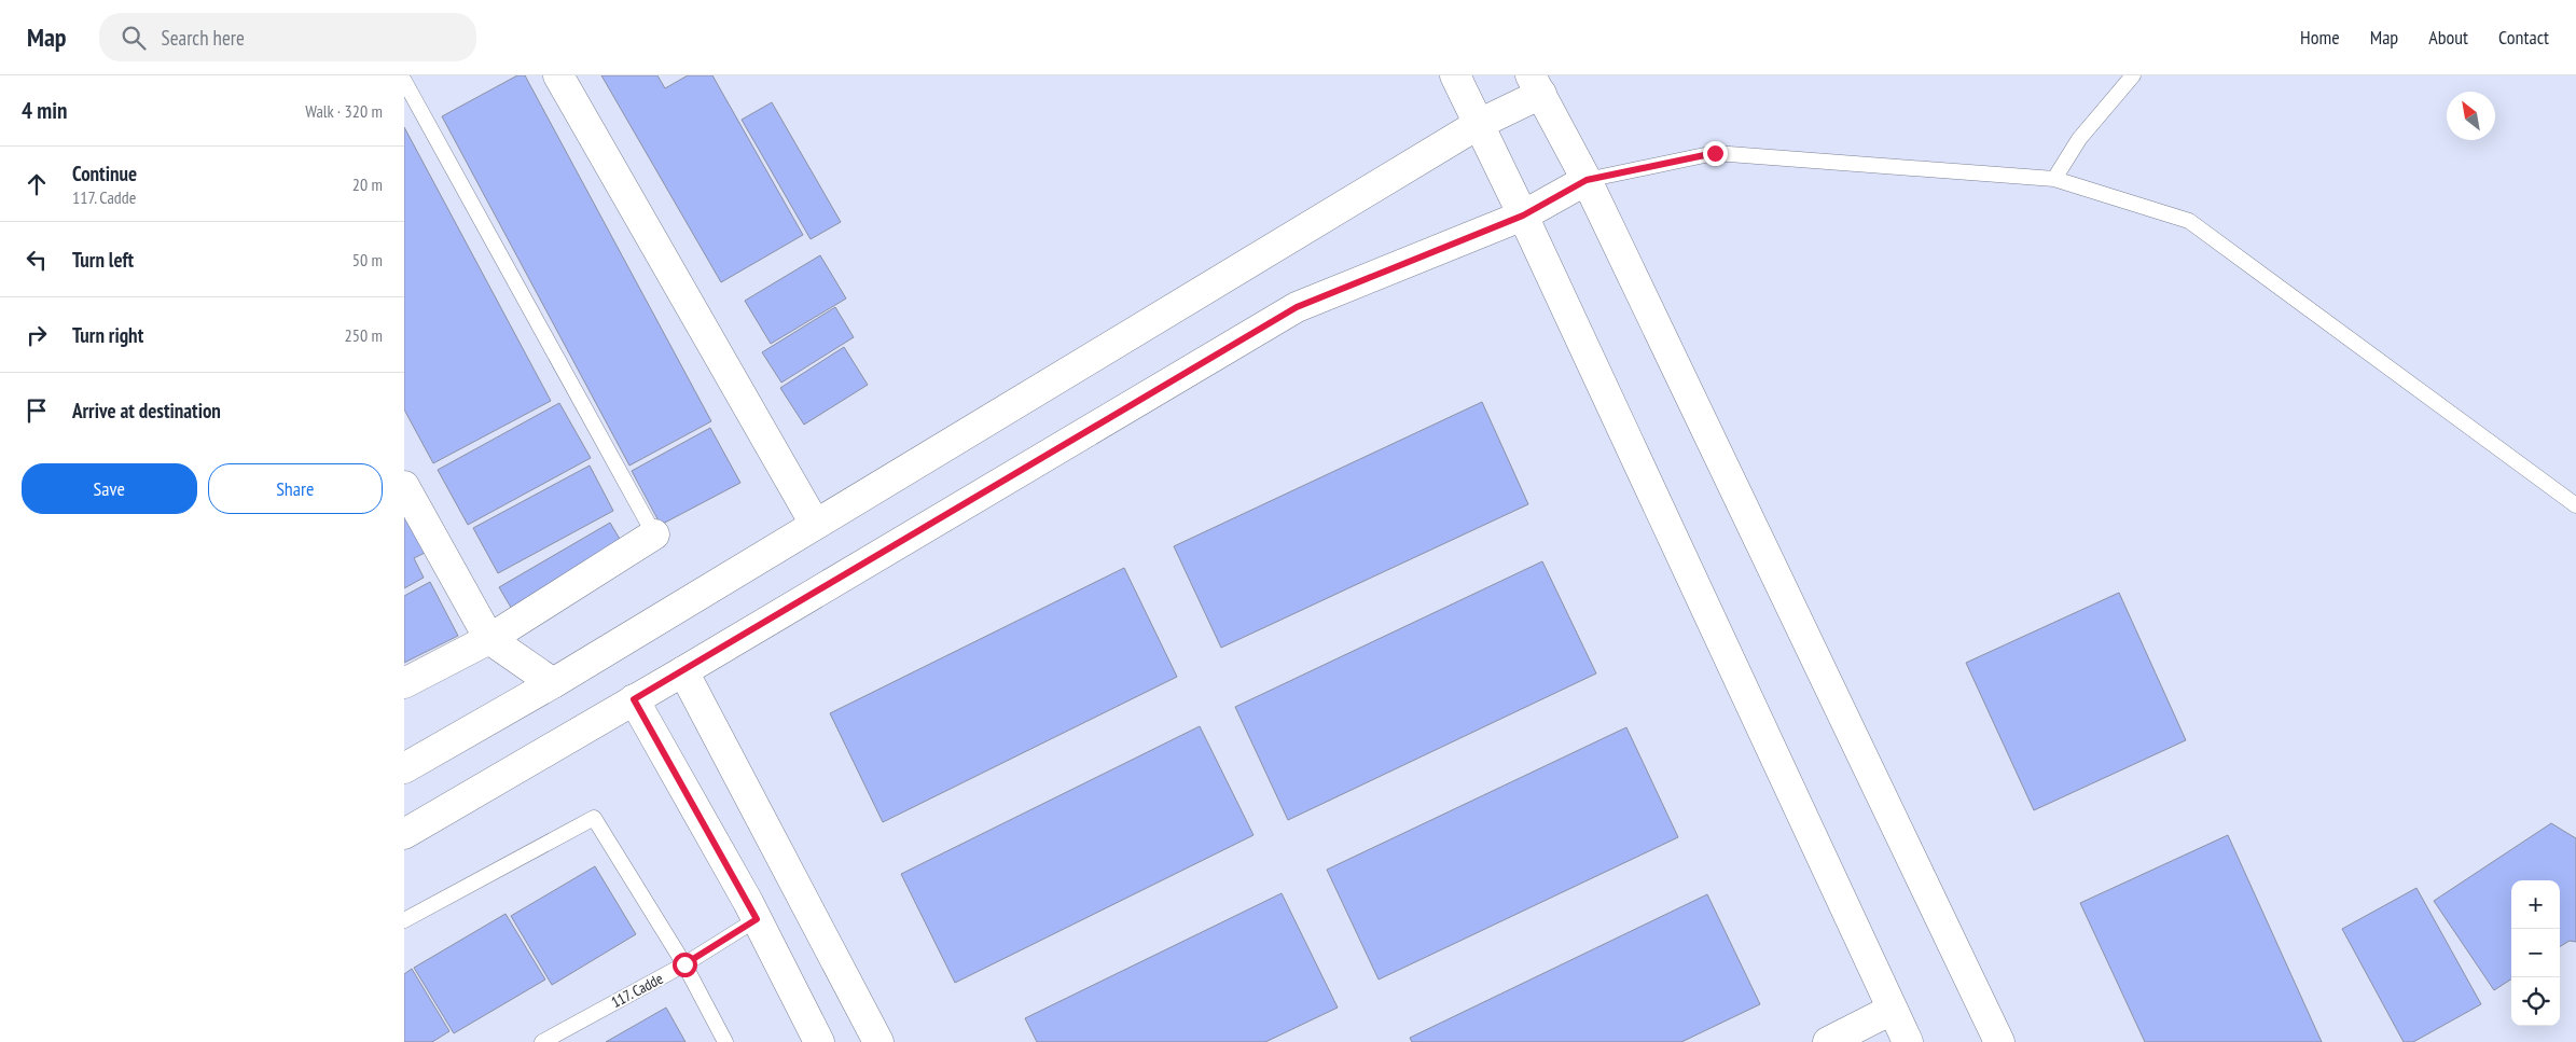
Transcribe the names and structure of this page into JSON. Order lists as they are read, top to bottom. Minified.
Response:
{"streets":{"lane":["117. Cadde"]},"north":"top left","page":{"header":"Map","search":"Search here","nav":["Home","Map","About","Contact"],"heading":["4 min","Walk · 320 m"],"list":[["Continue","117. Cadde","20 m"],["Turn left","50 m"],["Turn right","250 m"],"Arrive at destination"],"buttons":["Save","Share"],"map_buttons":["+","−"]}}
